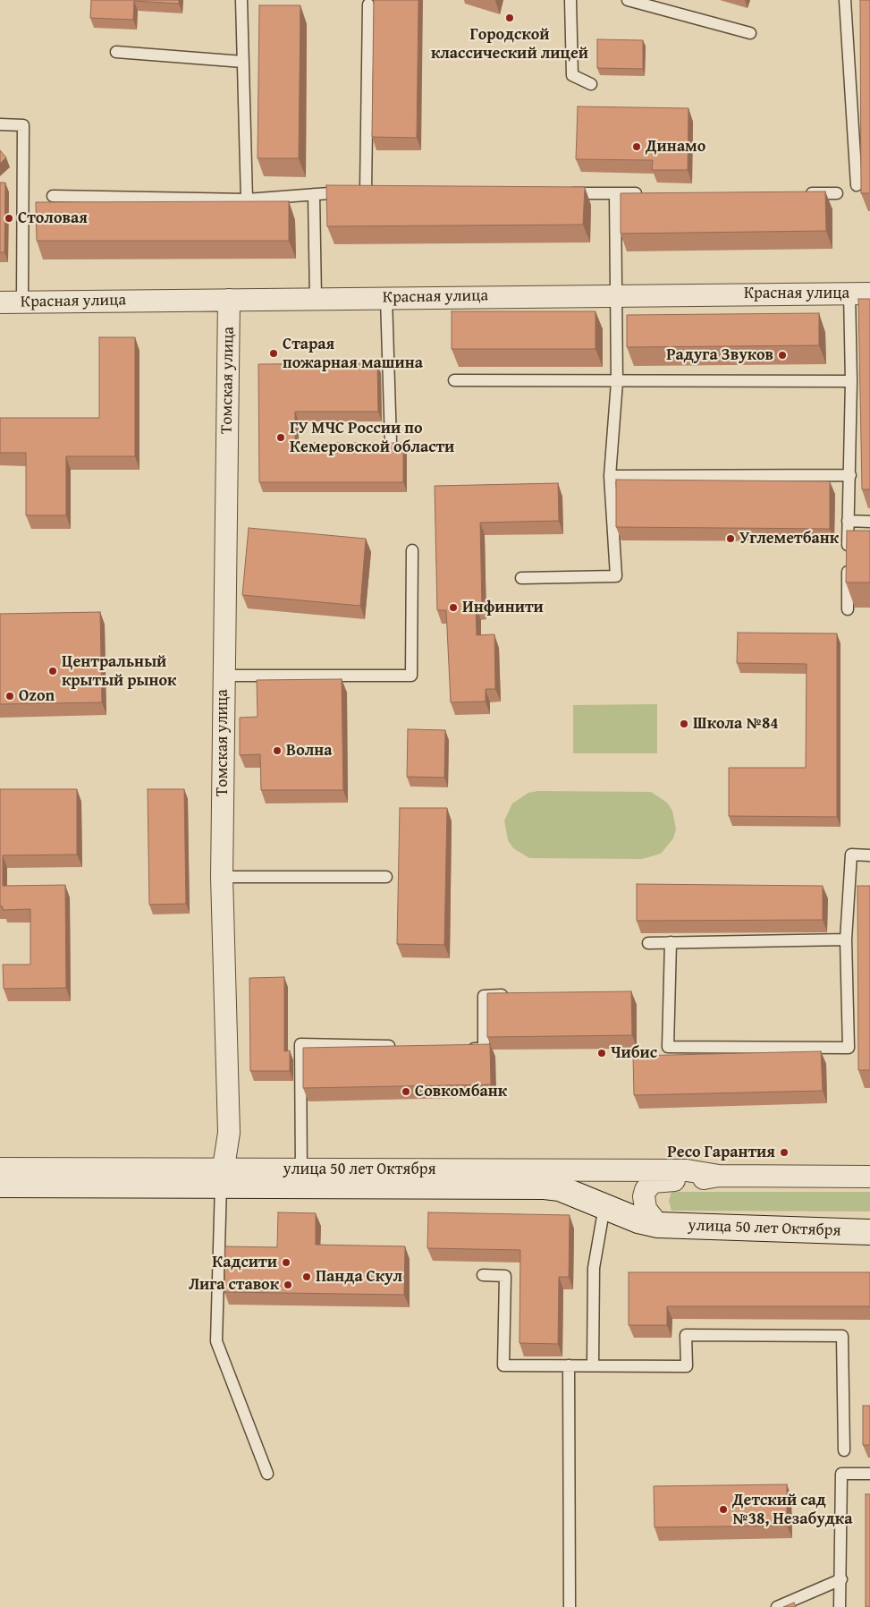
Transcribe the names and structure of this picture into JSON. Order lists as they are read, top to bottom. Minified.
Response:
{"streets":{"street":["Красная улица","Томская улица","улица 50 лет Октября"]},"crossings":[["Красная улица","Томская улица"],["Томская улица","улица 50 лет Октября"]],"places":["Городской классический лицей","Динамо","Столовая","Старая пожарная машина","Радуга Звуков","ГУ МЧС России по Кемеровской области","Углеметбанк","Инфинити","Центральный крытый рынок","Ozon","Школа №84","Волна","Чибис","Совкомбанк","Ресо Гарантия","Кадсити","Панда Скул","Лига ставок","Детский сад №38, Незабудка"]}
